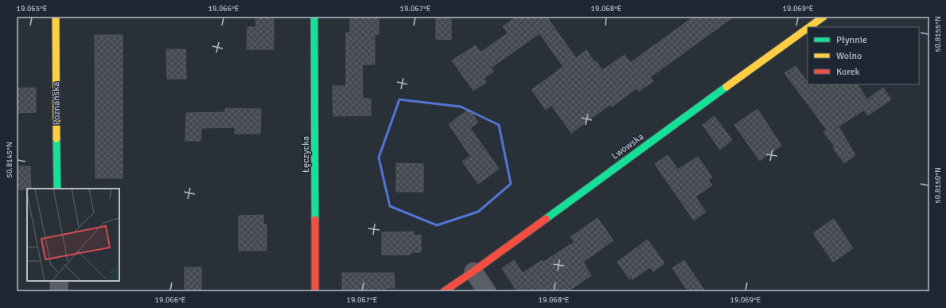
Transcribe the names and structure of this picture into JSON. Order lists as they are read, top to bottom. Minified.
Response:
{"streets":{"street":["Poznańska","Lwowska","Łęczycka"]},"legend":["Płynnie","Wolno","Korek"],"coordinates":["19.065°E","19.066°E","19.067°E","19.068°E","19.069°E","50.8155°N","50.8145°N","50.8150°N"]}
